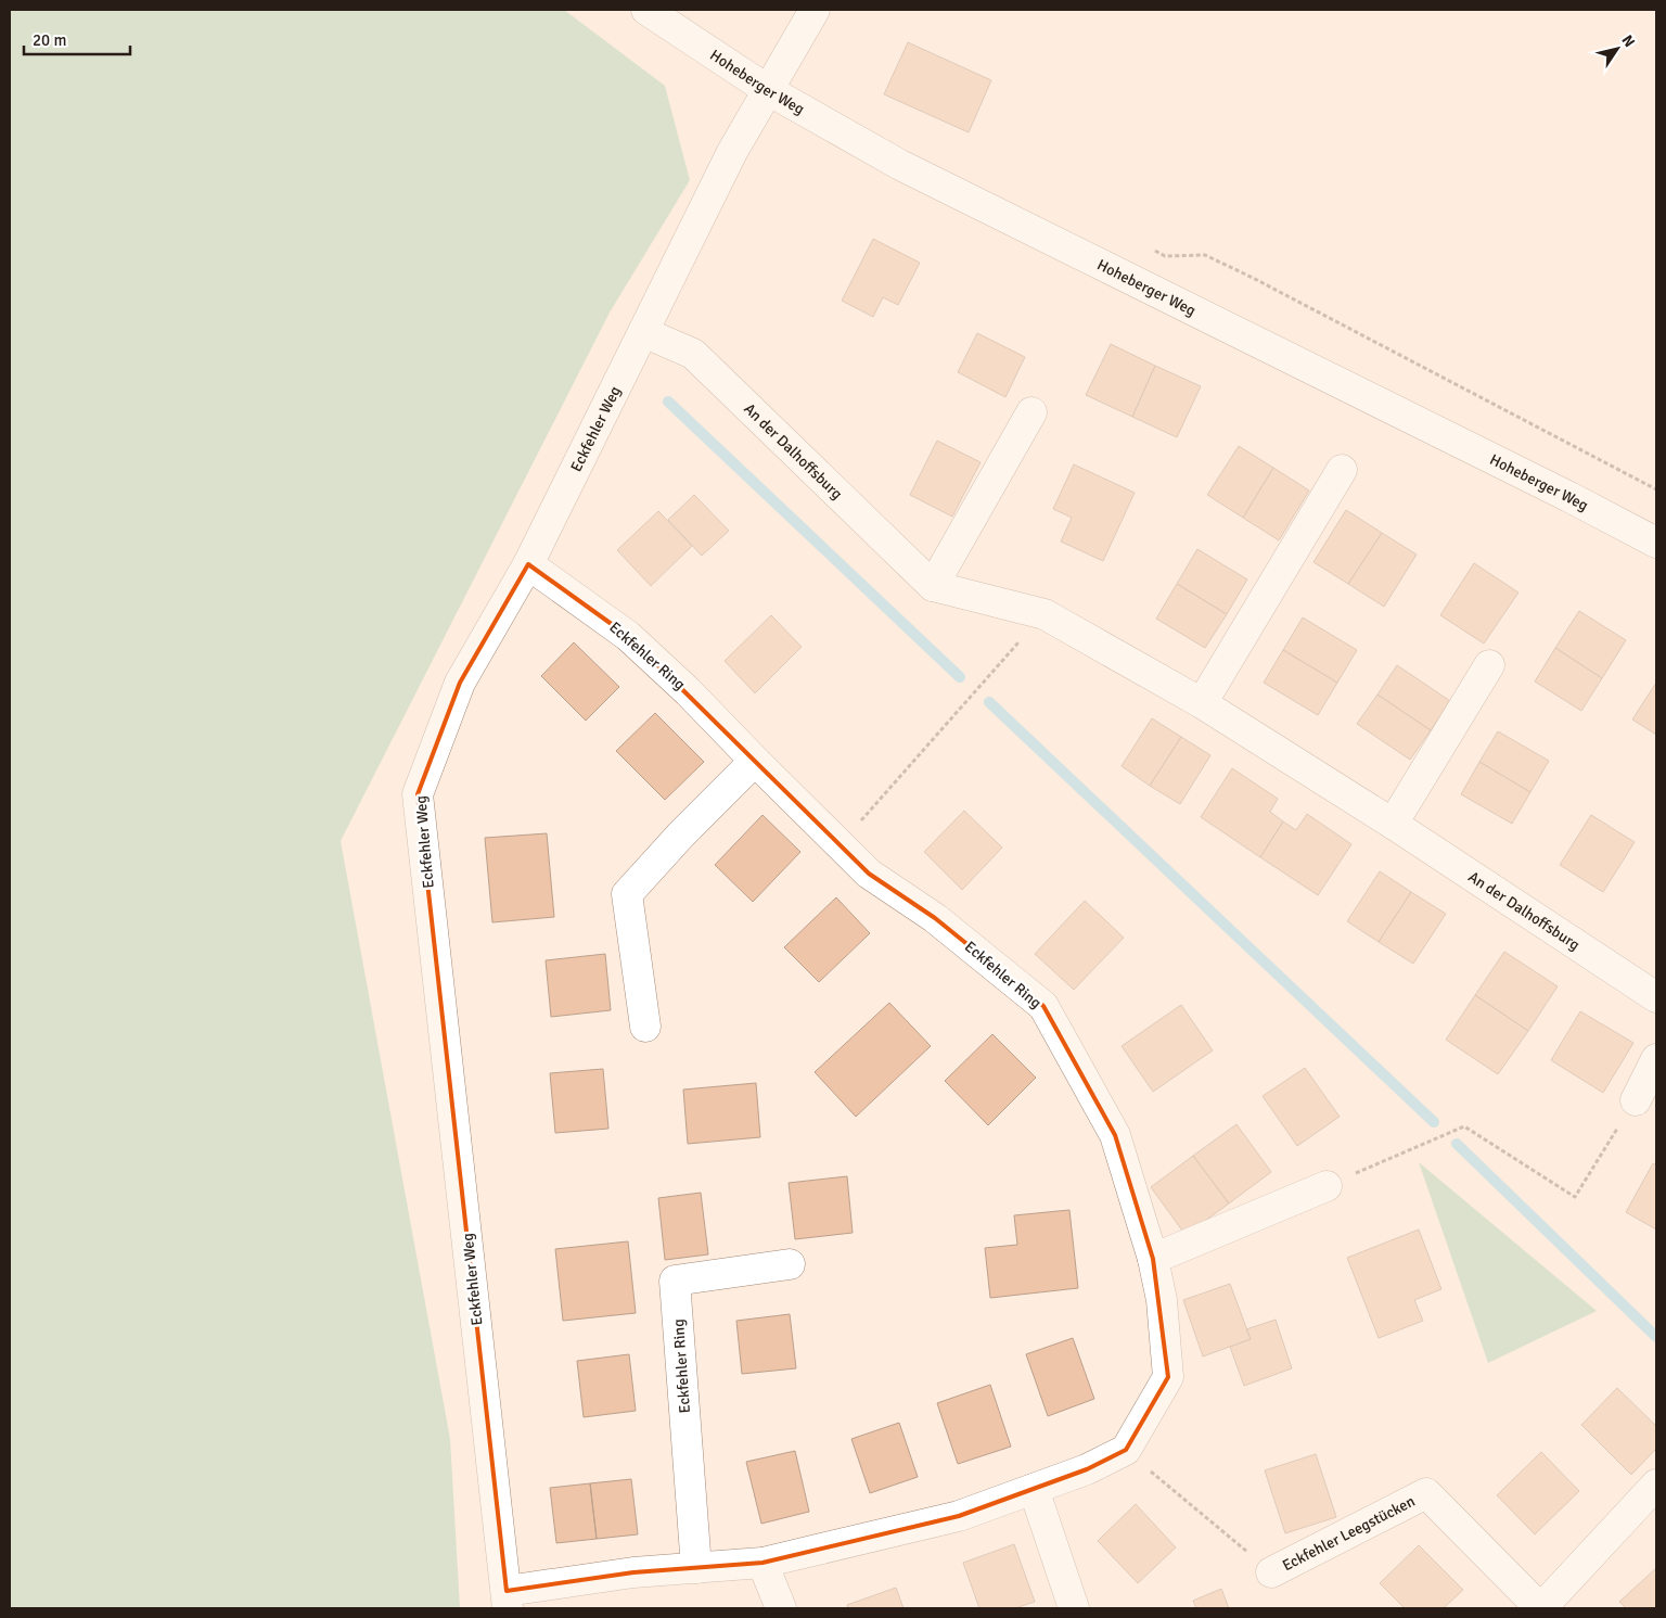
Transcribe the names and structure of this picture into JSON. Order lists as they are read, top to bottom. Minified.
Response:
{"streets":{"street":["Hoheberger Weg","Eckfehler Weg","An der Dalhoffsburg","Eckfehler Ring","Eckfehler Leegstücken"]},"crossings":[["Hoheberger Weg","Eckfehler Weg"],["Eckfehler Weg","An der Dalhoffsburg"],["Eckfehler Weg","Eckfehler Ring"]],"scale_bar":"20 m","north":"top right"}
